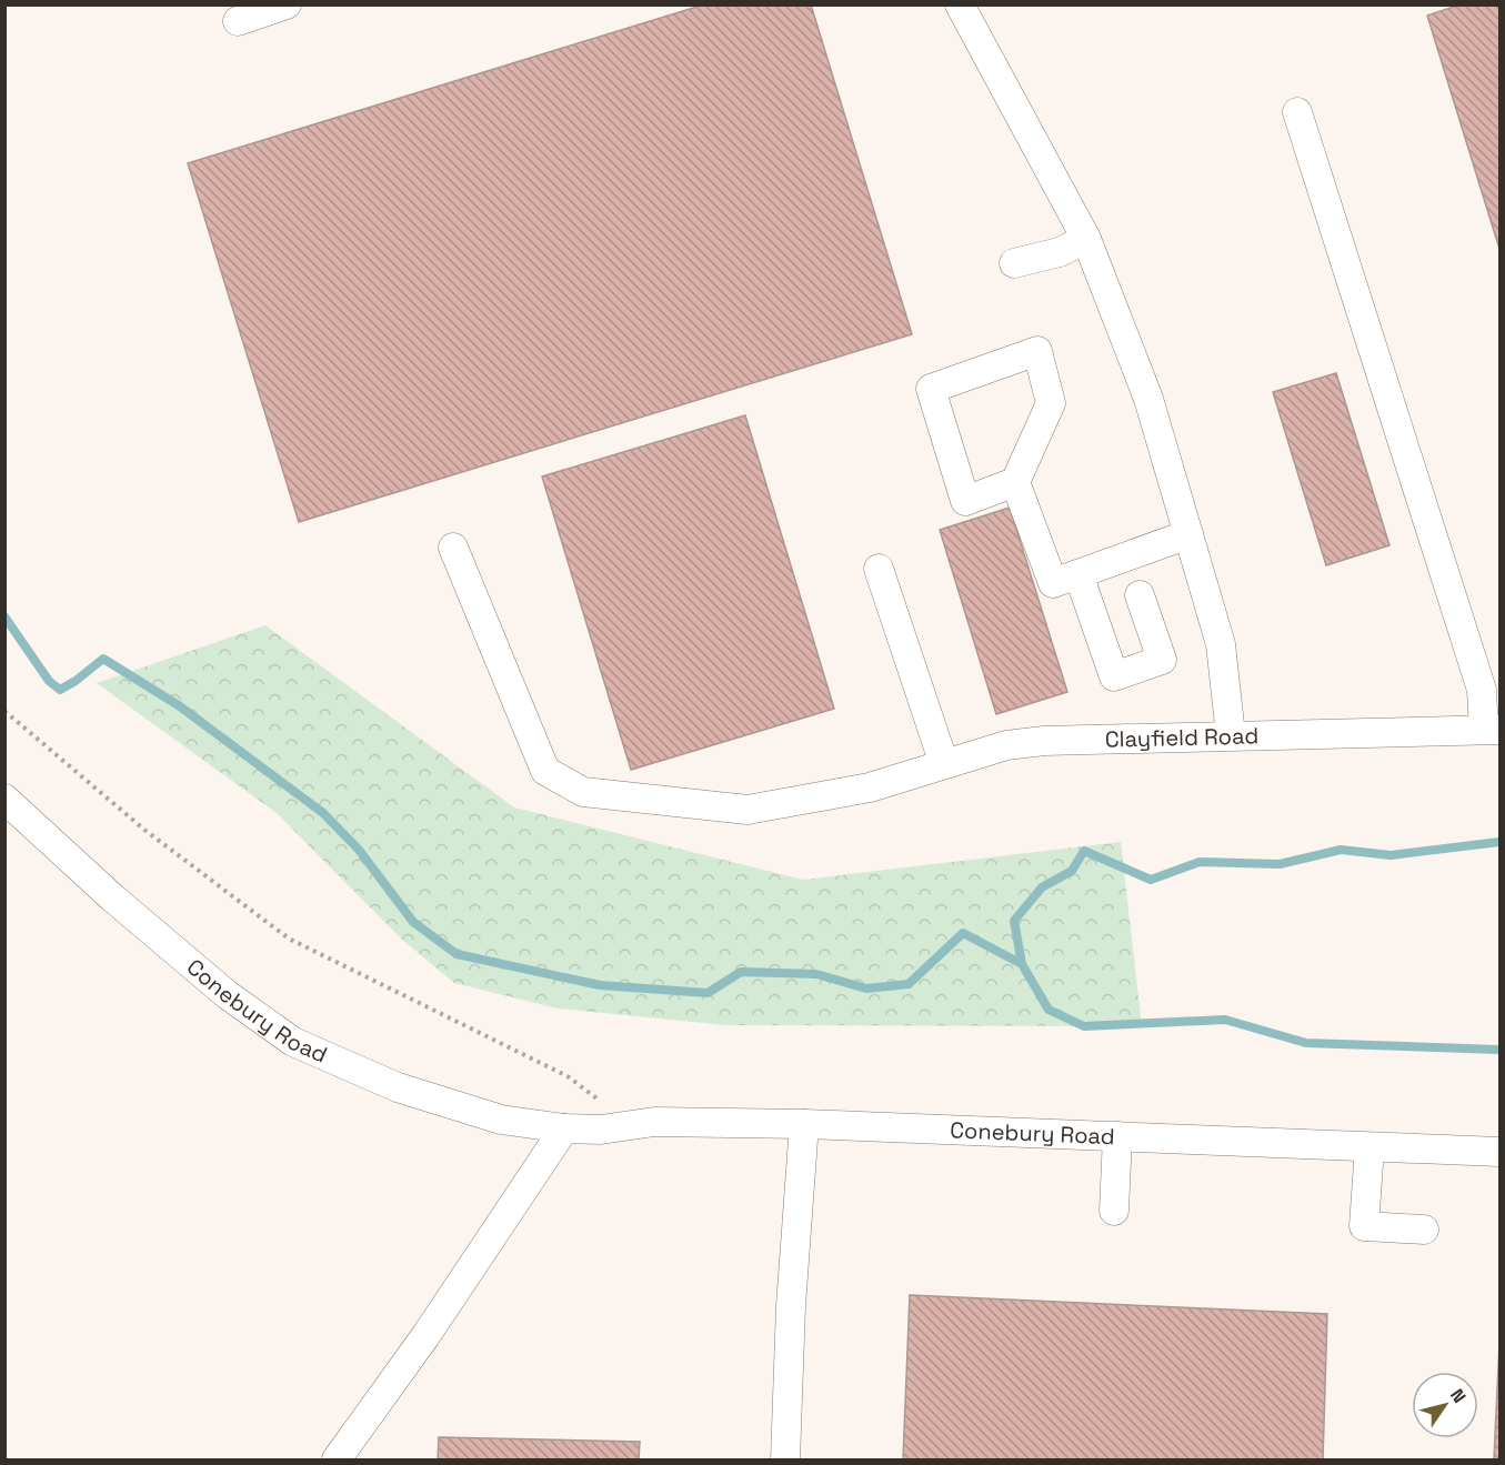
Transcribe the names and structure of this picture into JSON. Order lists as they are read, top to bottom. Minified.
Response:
{"streets":{"street":["Clayfield Road","Conebury Road"]},"north":"top right"}
